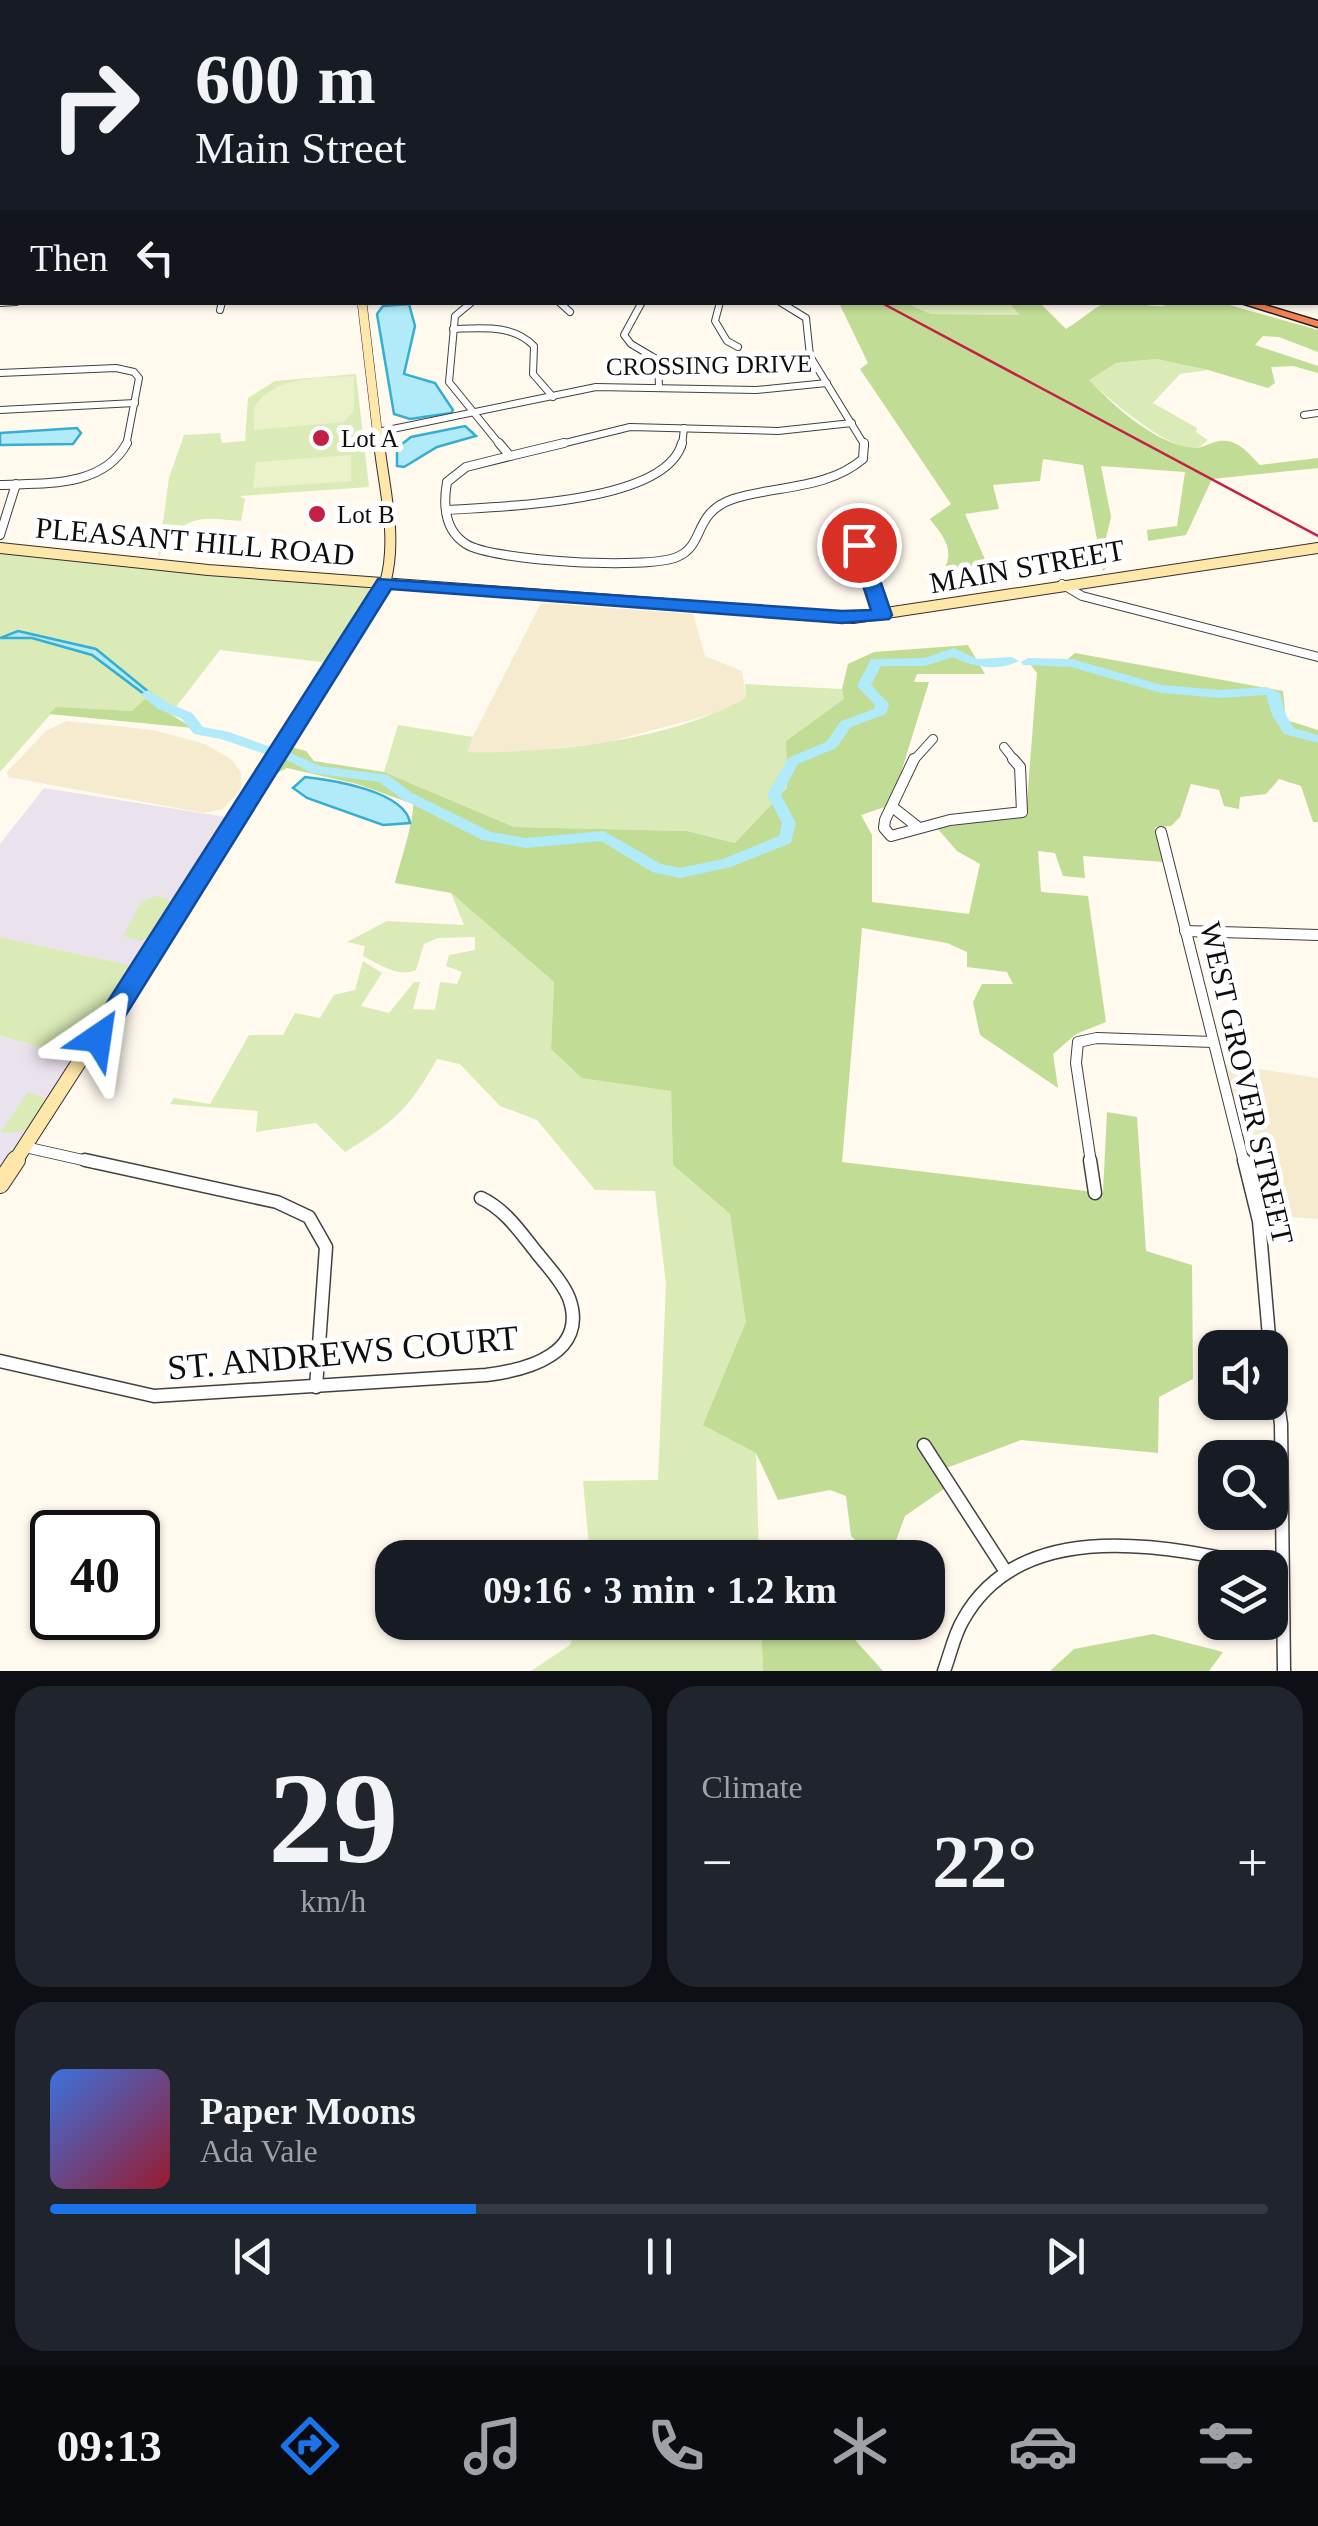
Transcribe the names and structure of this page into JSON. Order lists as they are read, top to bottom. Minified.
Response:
{"streets":{"street":["CROSSING DRIVE","PLEASANT HILL ROAD","MAIN STREET","WEST GROVER STREET","ST. ANDREWS COURT"]},"crossings":[["PLEASANT HILL ROAD","MAIN STREET"]],"places":["Lot A","Lot B"],"page":{"turn":["600 m","Main Street"],"then":"Then","limit":"40","trip":"09:16 · 3 min · 1.2 km","tile":[["29","km/h"],"Climate"],"heat":["−","22°","+"],"song":["Paper Moons","Ada Vale"],"tabs":"09:13"}}
